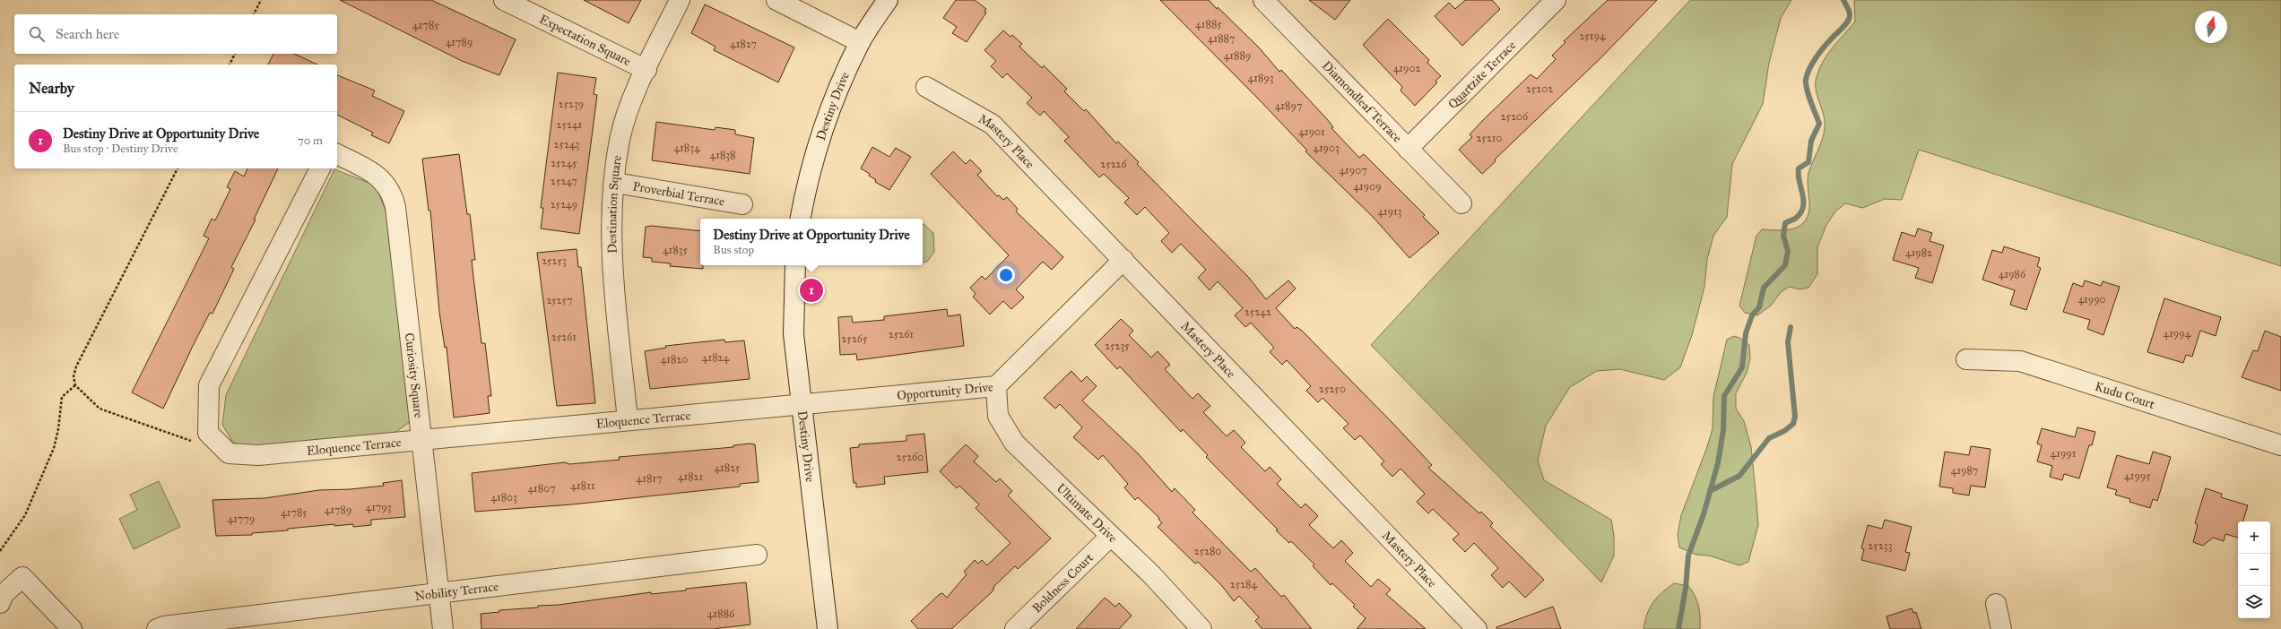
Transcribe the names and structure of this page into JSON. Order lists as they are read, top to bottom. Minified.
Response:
{"streets":{"street":["Expectation Square","Quartzite Terrace","Diamondleaf Terrace","Destiny Drive","Mastery Place","Proverbial Terrace","Destination Square","Curiosity Square","Opportunity Drive","Kudu Court","Eloquence Terrace","Ultimate Drive","Boldness Court","Nobility Terrace"]},"crossings":[["Expectation Square","Destination Square"],["Quartzite Terrace","Diamondleaf Terrace"],["Destiny Drive","Opportunity Drive"],["Destiny Drive","Eloquence Terrace"],["Mastery Place","Opportunity Drive"],["Proverbial Terrace","Destination Square"],["Destination Square","Eloquence Terrace"],["Curiosity Square","Eloquence Terrace"],["Curiosity Square","Nobility Terrace"],["Opportunity Drive","Eloquence Terrace"],["Opportunity Drive","Ultimate Drive"],["Ultimate Drive","Boldness Court"]],"house_numbers":["41885","41785","25194","41887","41789","41827","41889","41902","41893","25202","25239","41897","25206","25241","41901","25210","25243","41834","41903","41838","25245","25226","41907","25247","41909","25249","41913","41835","41982","25253","41986","41990","25257","25242","41994","25261","25261","25265","25235","41824","41820","25250","41991","25260","41825","41987","41995","41821","41817","41811","41807","41803","41793","41789","41785","41779","25233","25280","25284","41886"],"north":"top","page":{"search":"Search here","heading":"Nearby","list":[{"mark":"1","name":"Destiny Drive at Opportunity Drive","note":"Bus stop · Destiny Drive","value":"70 m"}],"popup":["Destiny Drive at Opportunity Drive","Bus stop"],"pins":"1","map_buttons":["+","−"]}}
